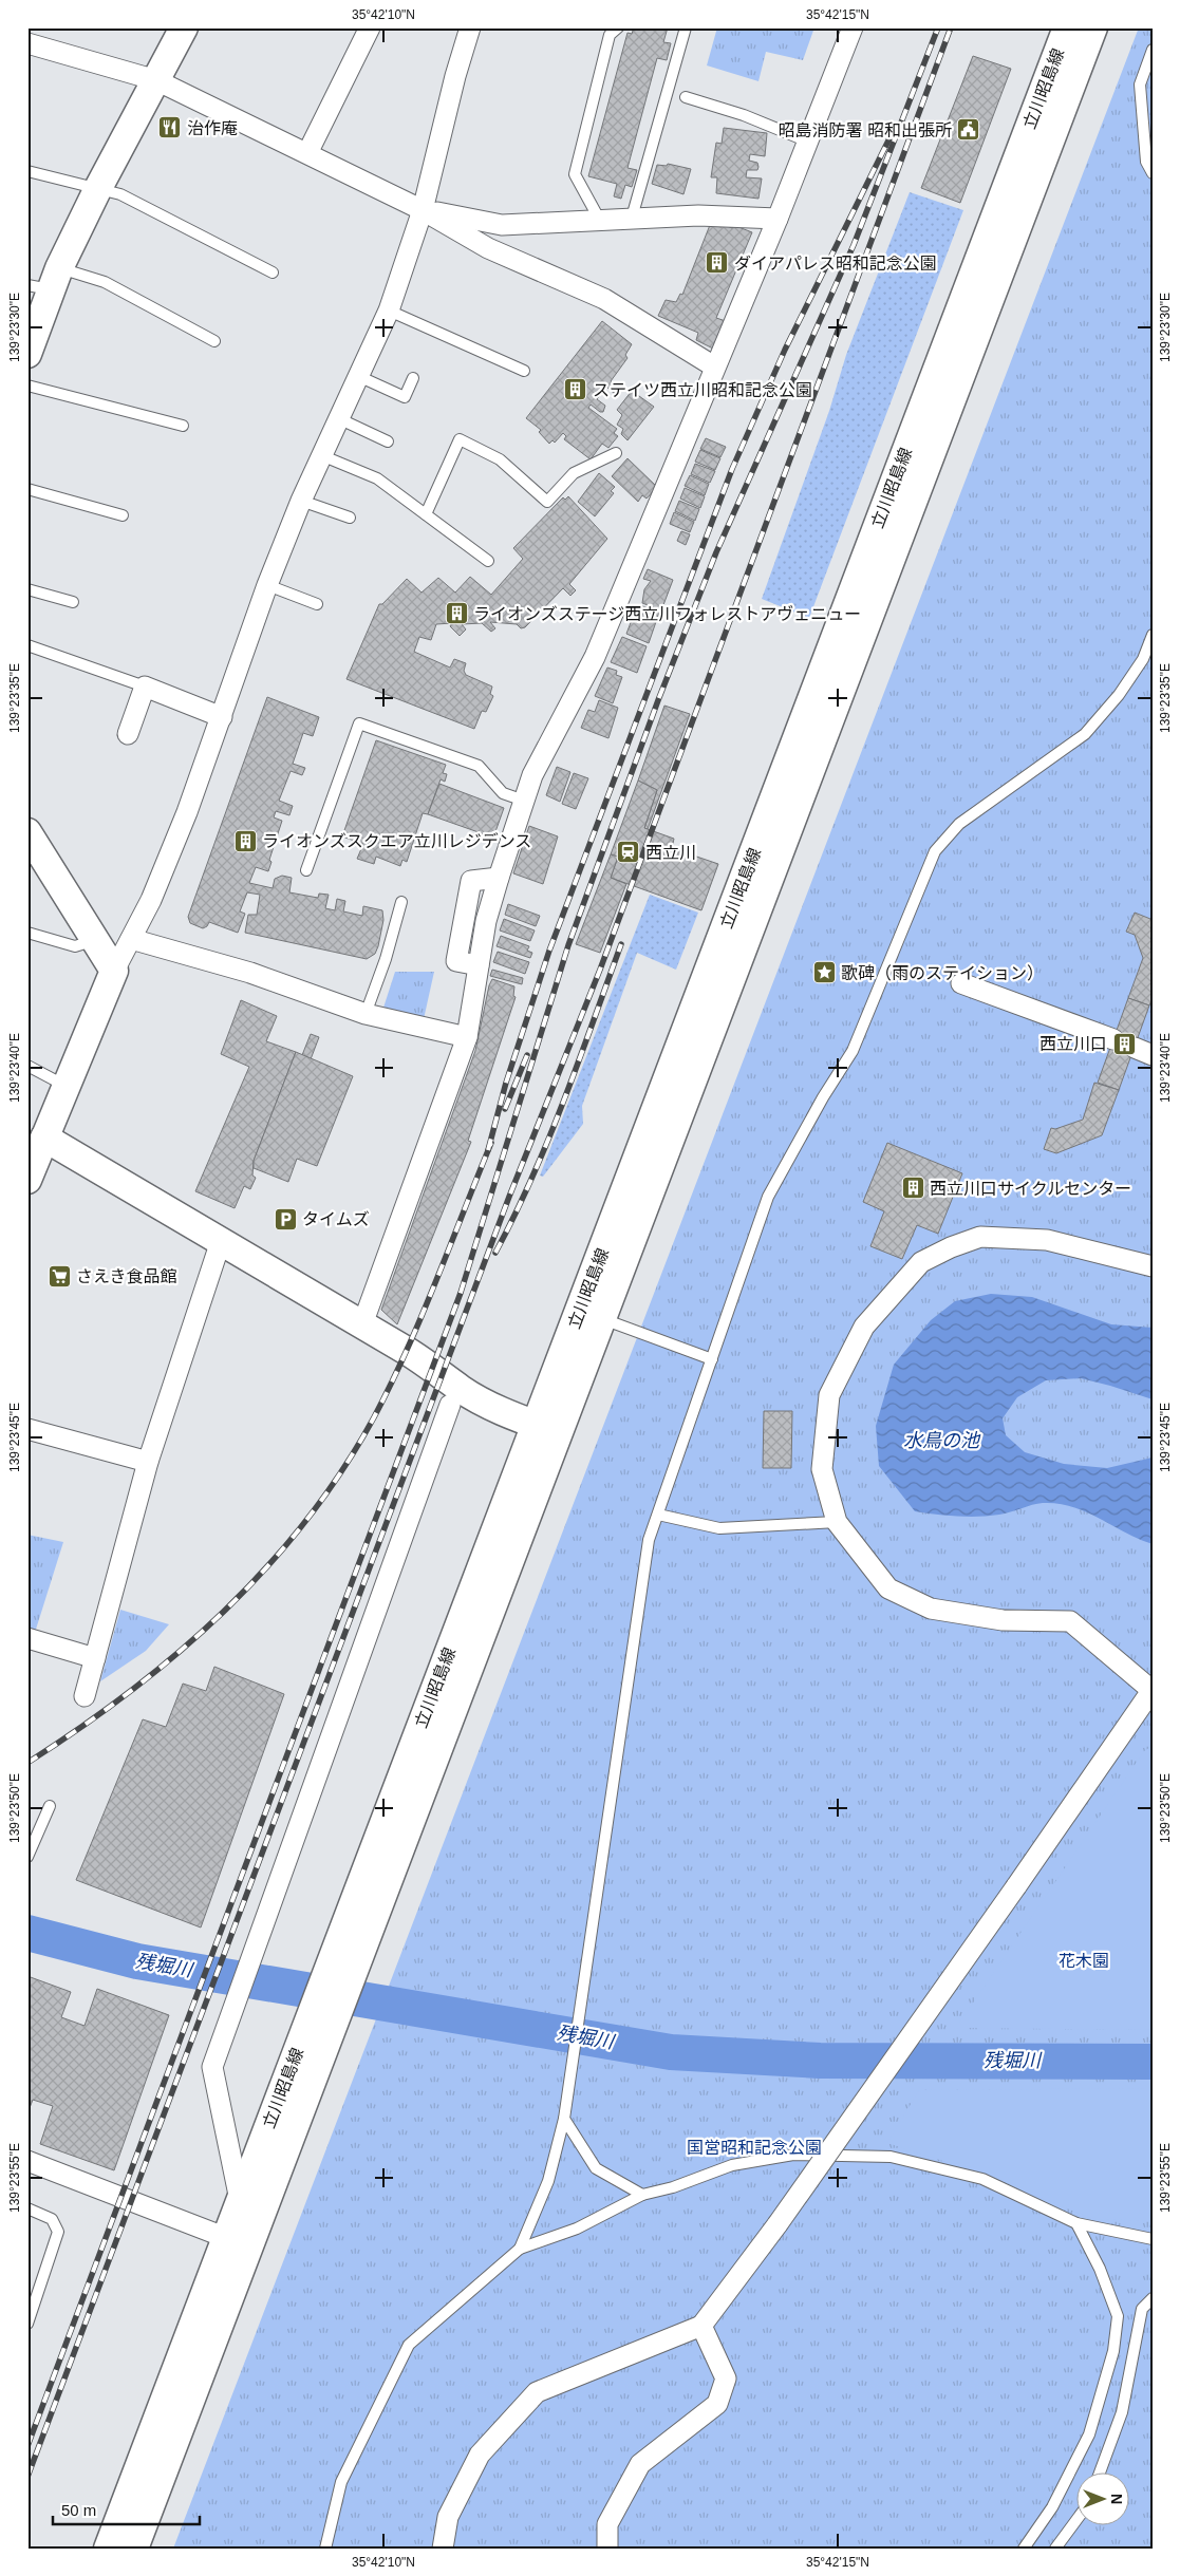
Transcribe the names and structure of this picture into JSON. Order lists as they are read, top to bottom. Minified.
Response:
{"streets":{"main road":["立川昭島線"]},"water":["水鳥の池","残堀川"],"parks":["花木園","国営昭和記念公園"],"places":{"restaurant":["治作庵"],"public building":["昭島消防署 昭和出張所"],"building":["ダイアパレス昭和記念公園","ステイツ西立川昭和記念公園","ライオンズステージ西立川フォレストアヴェニュー","ライオンズスクエア立川レジデンス","西立川口","西立川口サイクルセンター"],"station":["西立川"],"place":["歌碑（雨のステイション）"],"parking":["タイムズ"],"supermarket":["さえき食品館"]},"scale_bar":"50 m","north":"right","coordinates":["35°42'10\"N","35°42'15\"N","139°23'30\"E","139°23'35\"E","139°23'40\"E","139°23'45\"E","139°23'50\"E","139°23'55\"E"]}
